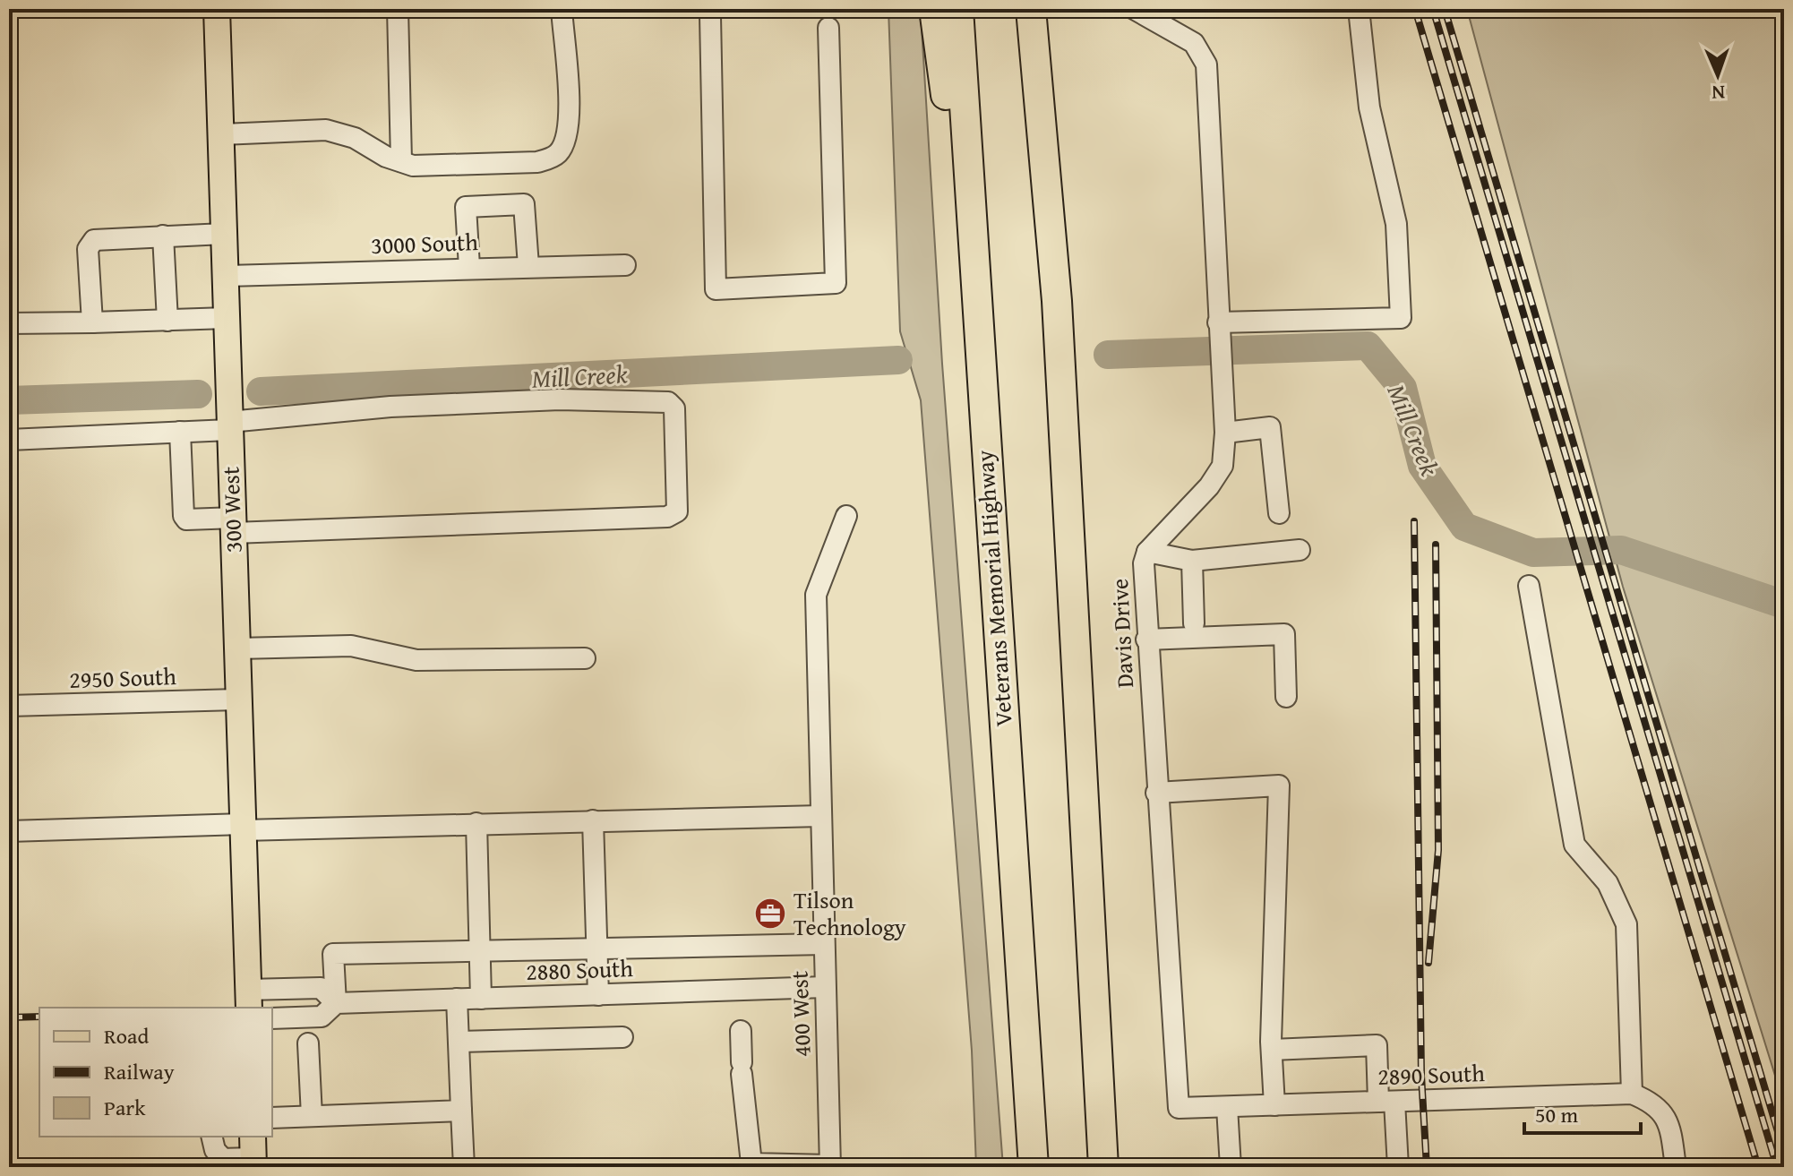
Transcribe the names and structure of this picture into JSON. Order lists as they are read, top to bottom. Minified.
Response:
{"streets":{"highway":["Veterans Memorial Highway"],"main road":["300 West"],"street":["3000 South","Davis Drive","2950 South","2880 South","400 West","2890 South"]},"crossings":[["3000 South","300 West"],["300 West","2950 South"],["300 West","2880 South"],["Davis Drive","2890 South"],["2880 South","400 West"]],"water":["Mill Creek"],"places":{"office":["Tilson Technology"]},"legend":["Road","Railway","Park"],"scale_bar":"50 m","north":"bottom"}
